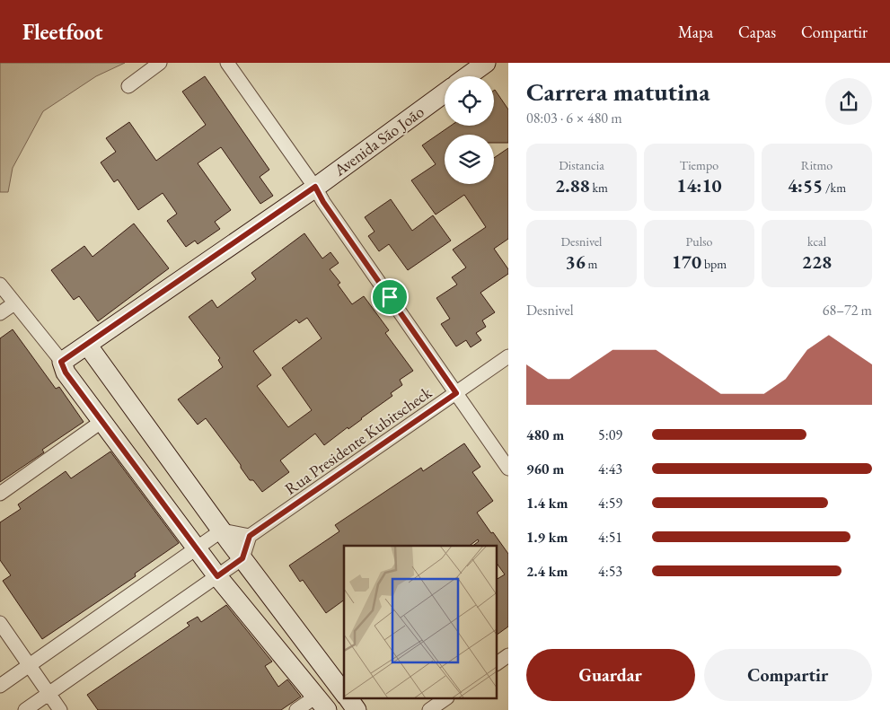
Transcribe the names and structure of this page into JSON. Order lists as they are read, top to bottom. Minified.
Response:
{"streets":{"street":["Avenida São João","Rua Presidente Kubitscheck"]},"page":{"header":"Fleetfoot","nav":["Mapa","Capas","Compartir"],"heading":["Carrera matutina","08:03 · 6 × 480 m"],"stats":[["Distancia","2.88 km"],["Tiempo","14:10"],["Ritmo","4:55 /km"],["Desnivel","36 m"],["Pulso","170 bpm"],["kcal","228"]],"chart":["Desnivel","68–72 m"],"list":[{"name":"480 m","note":"5:09"},{"name":"960 m","note":"4:43"},{"name":"1.4 km","note":"4:59"},{"name":"1.9 km","note":"4:51"},{"name":"2.4 km","note":"4:53"}],"buttons":["Guardar","Compartir"]}}
